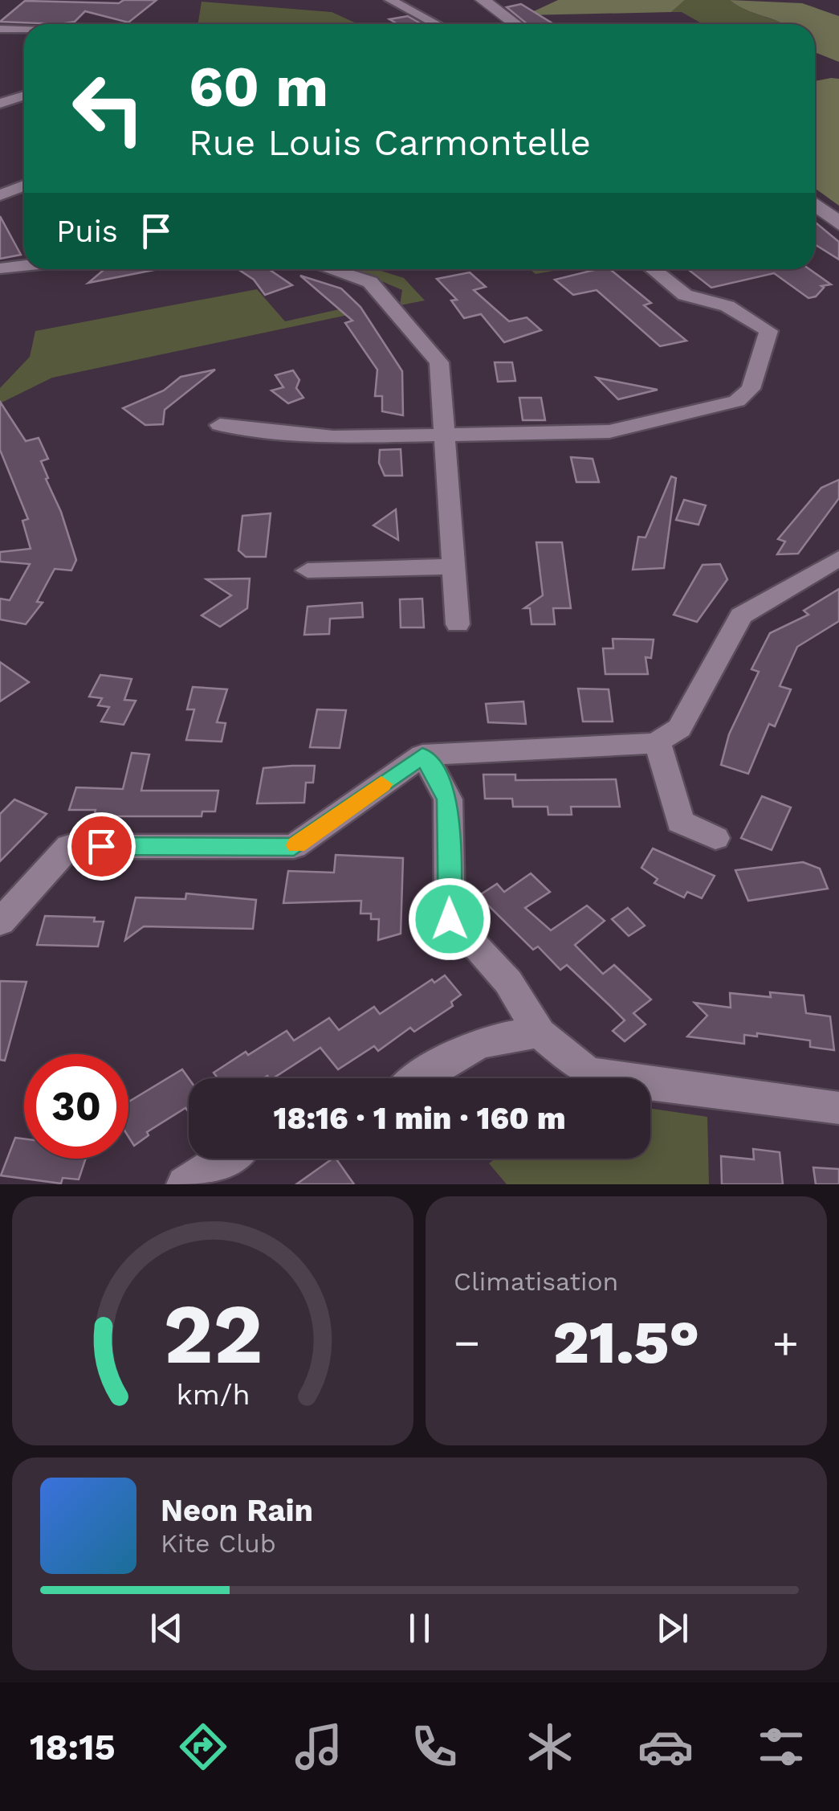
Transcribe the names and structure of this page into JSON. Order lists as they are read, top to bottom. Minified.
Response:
{"page":{"turn":["60 m","Rue Louis Carmontelle"],"then":"Puis","limit":"30","trip":"18:16 · 1 min · 160 m","tile":"Climatisation","heat":["−","21.5°","+"],"song":["Neon Rain","Kite Club"],"tabs":"18:15","gauge":["22","km/h"]}}
